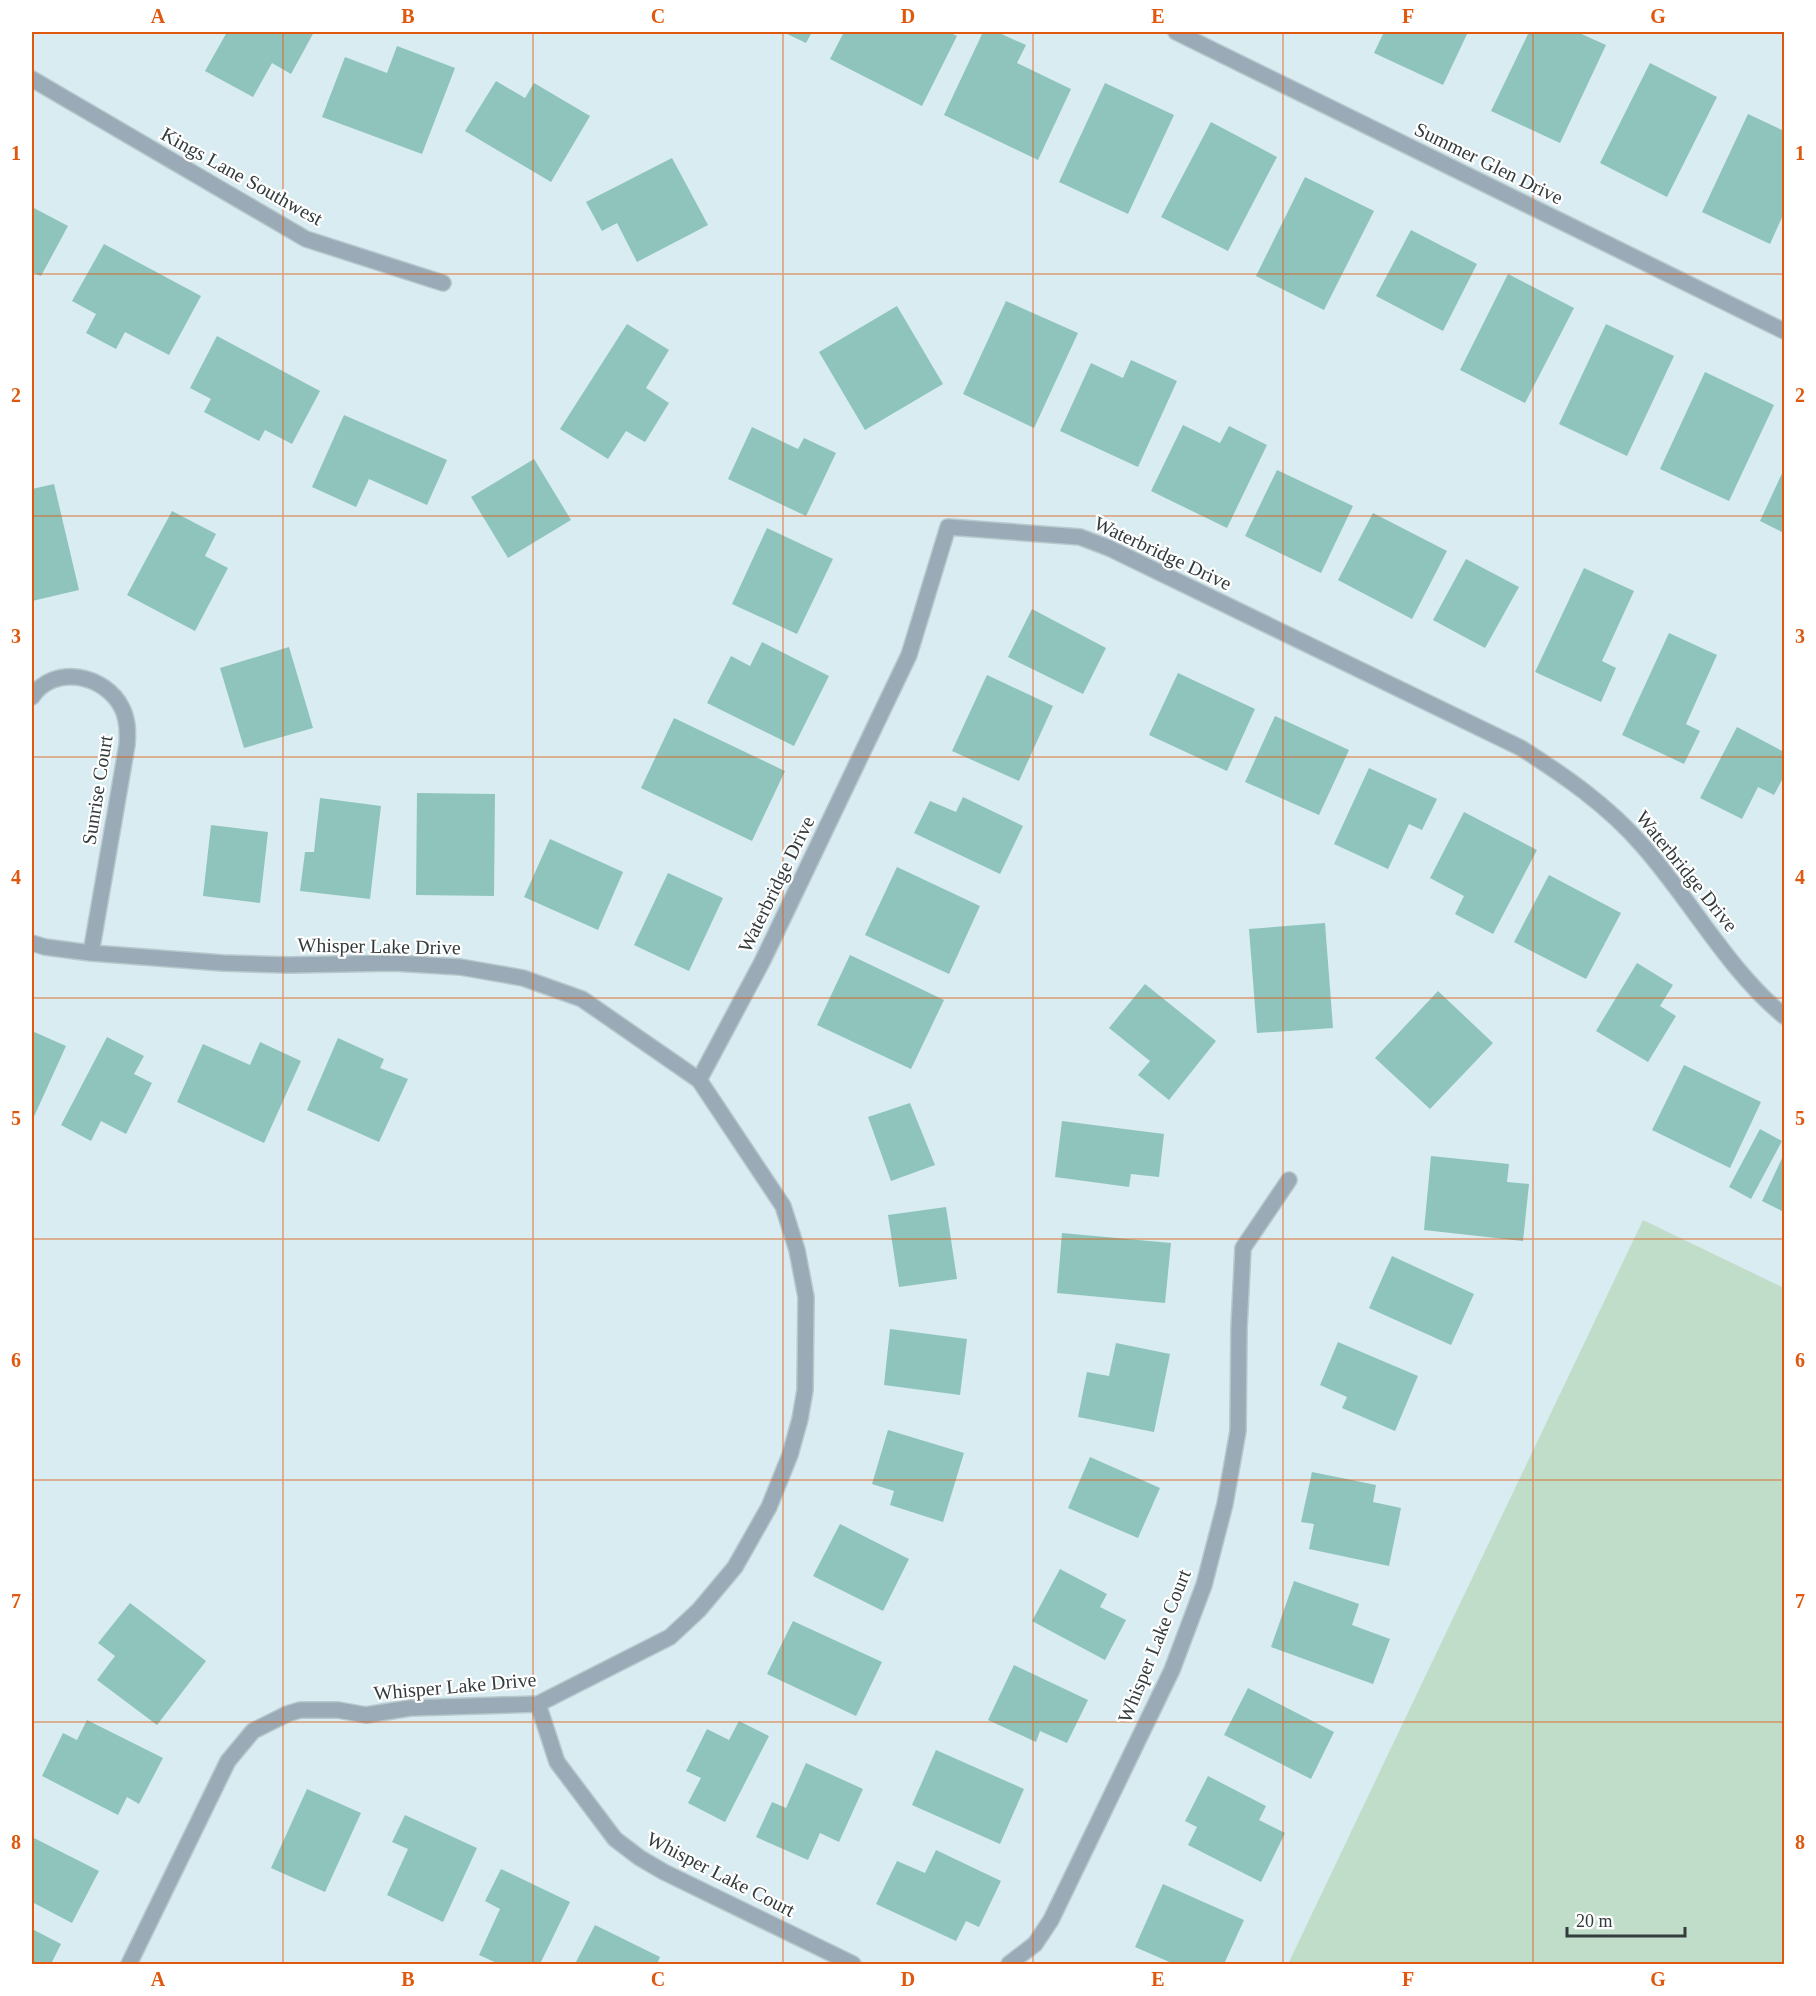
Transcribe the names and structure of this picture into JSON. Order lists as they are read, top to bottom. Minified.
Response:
{"streets":{"street":["Summer Glen Drive","Kings Lane Southwest","Waterbridge Drive","Sunrise Court","Whisper Lake Drive","Whisper Lake Court"]},"crossings":[["Waterbridge Drive","Whisper Lake Drive"],["Sunrise Court","Whisper Lake Drive"],["Whisper Lake Drive","Whisper Lake Court"]],"scale_bar":"20 m","grid":{"columns":["A","B","C","D","E","F","G"],"rows":["1","2","3","4","5","6","7","8"]}}
